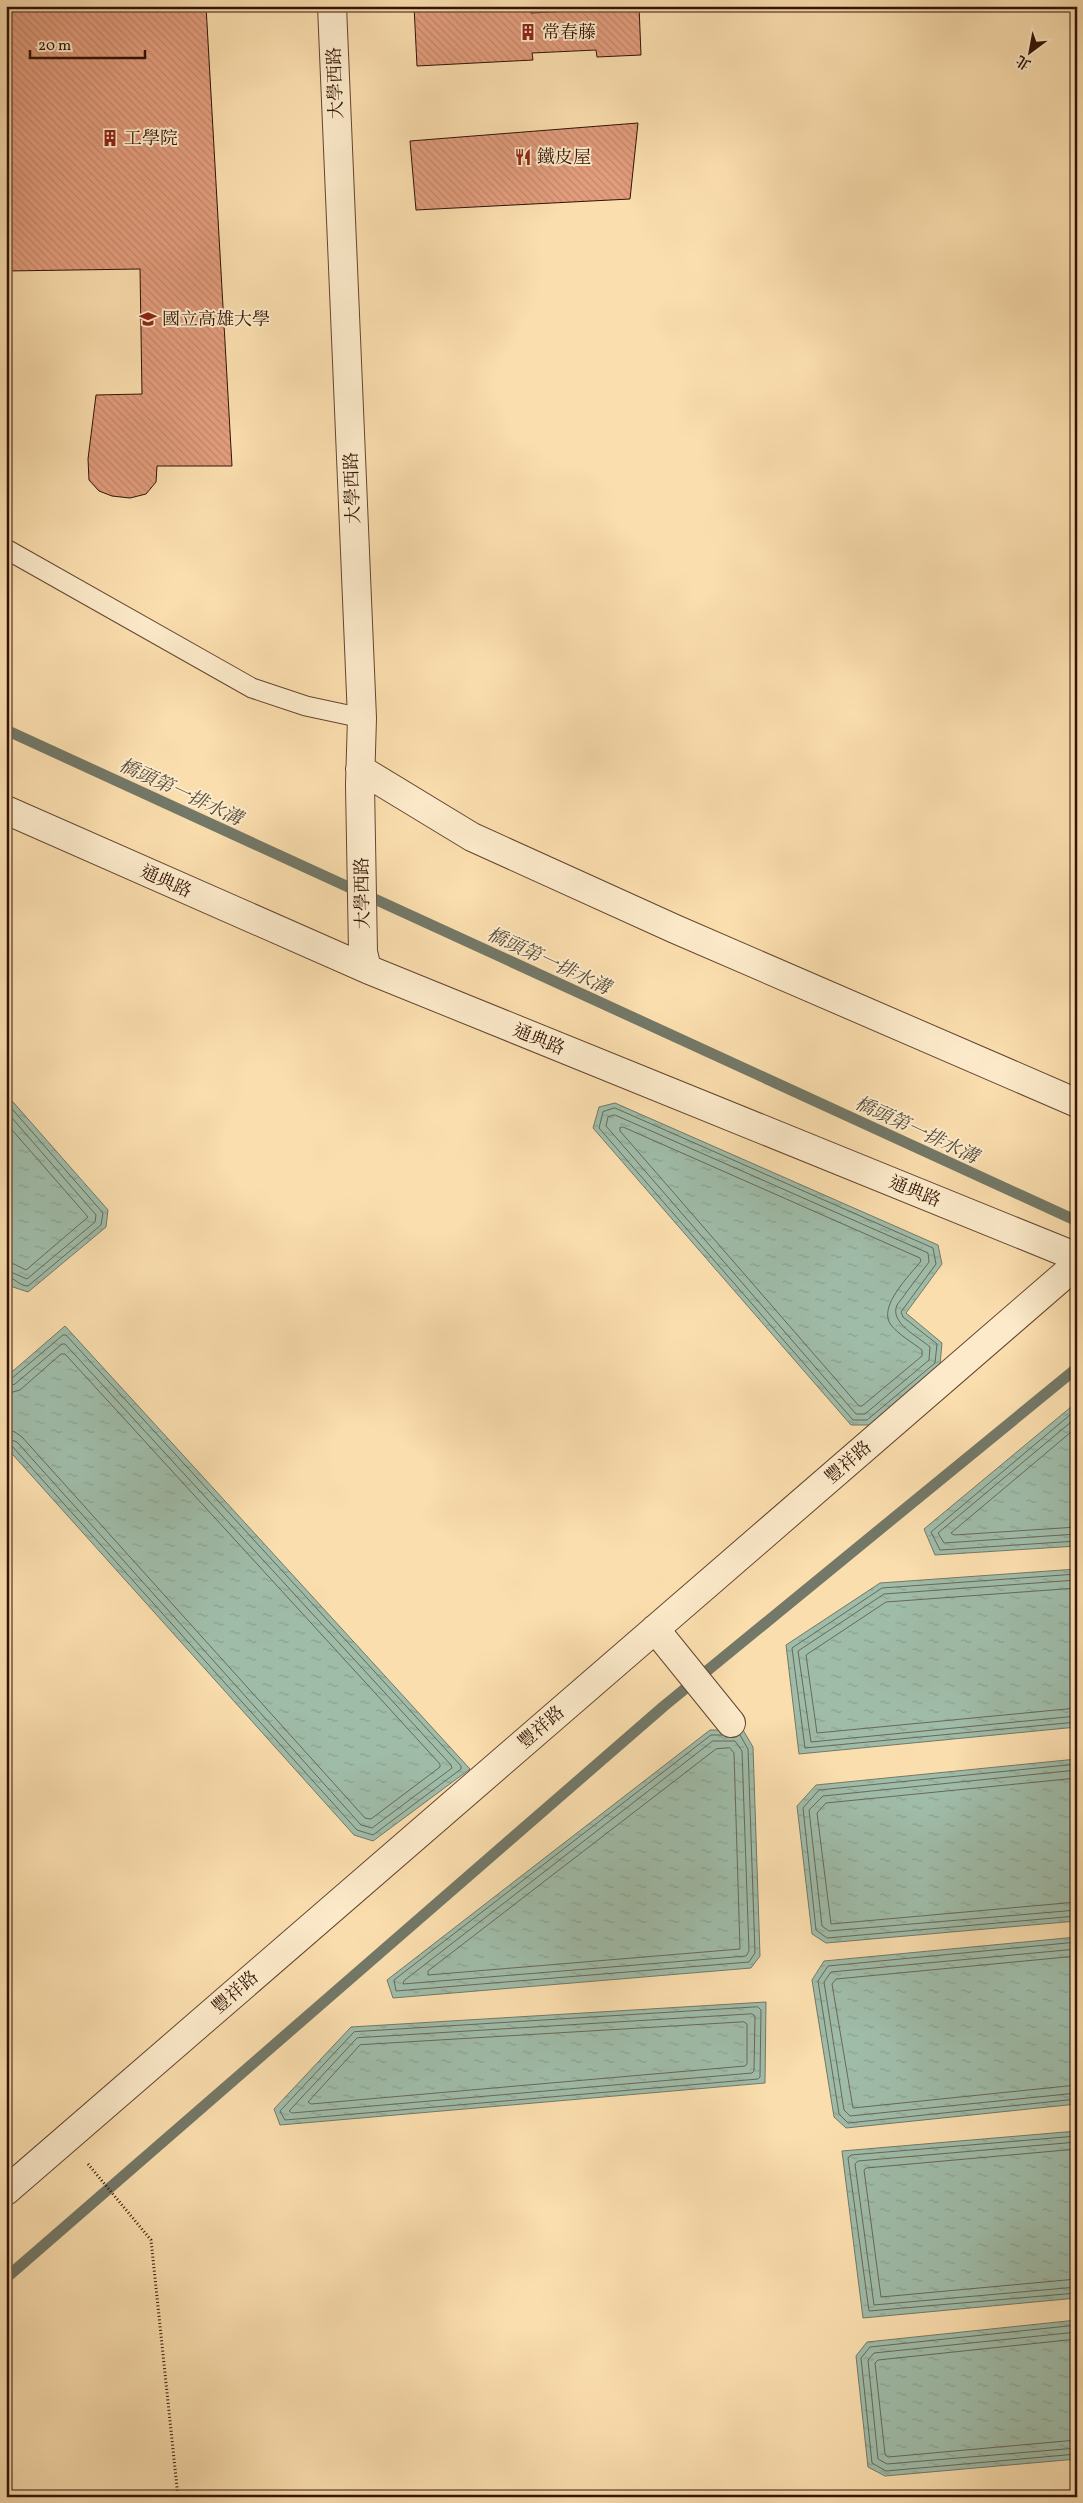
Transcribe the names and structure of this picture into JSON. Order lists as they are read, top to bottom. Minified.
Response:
{"streets":{"street":["大學西路","通典路","豐祥路"]},"crossings":[["大學西路","通典路"]],"water":["橋頭第一排水溝"],"places":{"building":["常春藤","工學院"],"restaurant":["鐵皮屋"],"school or university":["國立高雄大學"]},"scale_bar":"20 m","north":"bottom left"}
